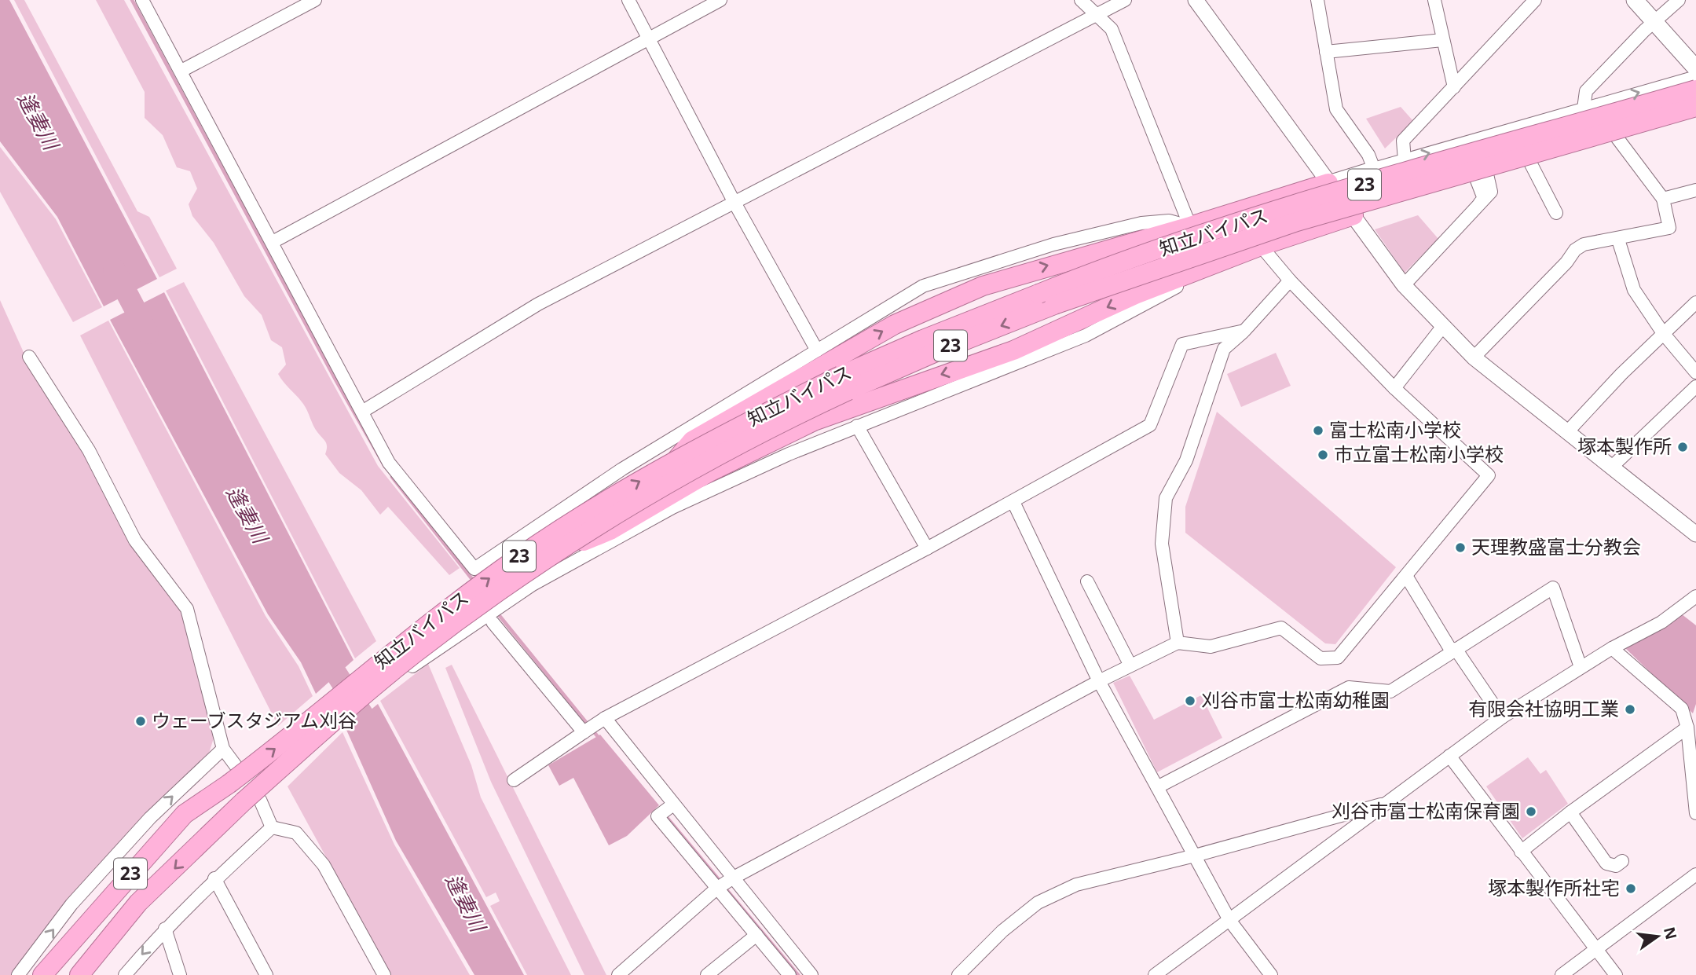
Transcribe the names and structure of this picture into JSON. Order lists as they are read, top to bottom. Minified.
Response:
{"streets":{"highway":["23","知立バイパス"]},"crossings":[["23","知立バイパス"]],"water":["逢妻川"],"places":["富士松南小学校","塚本製作所","市立富士松南小学校","天理教盛富士分教会","刈谷市富士松南幼稚園","有限会社協明工業","ウェーブスタジアム刈谷","刈谷市富士松南保育園","塚本製作所社宅"],"north":"right"}
